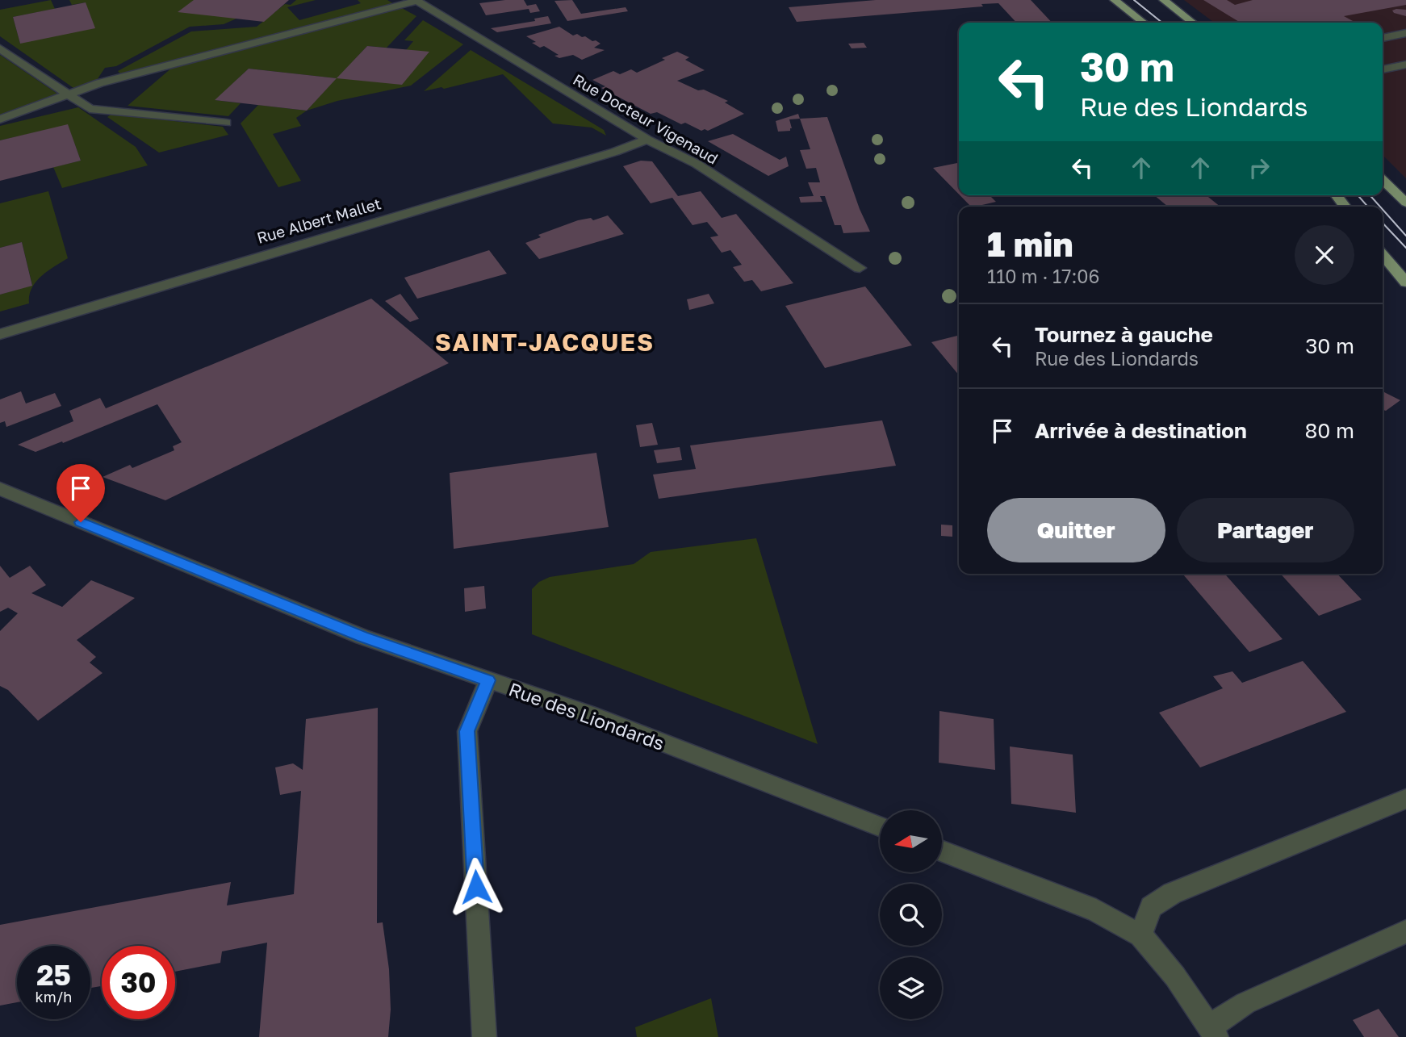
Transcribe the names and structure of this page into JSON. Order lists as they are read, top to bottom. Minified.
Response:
{"streets":{"street":["Rue Docteur Vigenaud","Rue Albert Mallet","Rue des Liondards"]},"crossings":[["Rue Docteur Vigenaud","Rue Albert Mallet"]],"districts":["SAINT-JACQUES"],"north":"left","page":{"turn":["30 m","Rue des Liondards"],"heading":["1 min","110 m · 17:06"],"list":[{"name":"Tournez à gauche","note":"Rue des Liondards","value":"30 m"},{"name":"Arrivée à destination","value":"80 m"}],"buttons":["Quitter","Partager"],"speed":"25 km/h","limit":"30"}}
